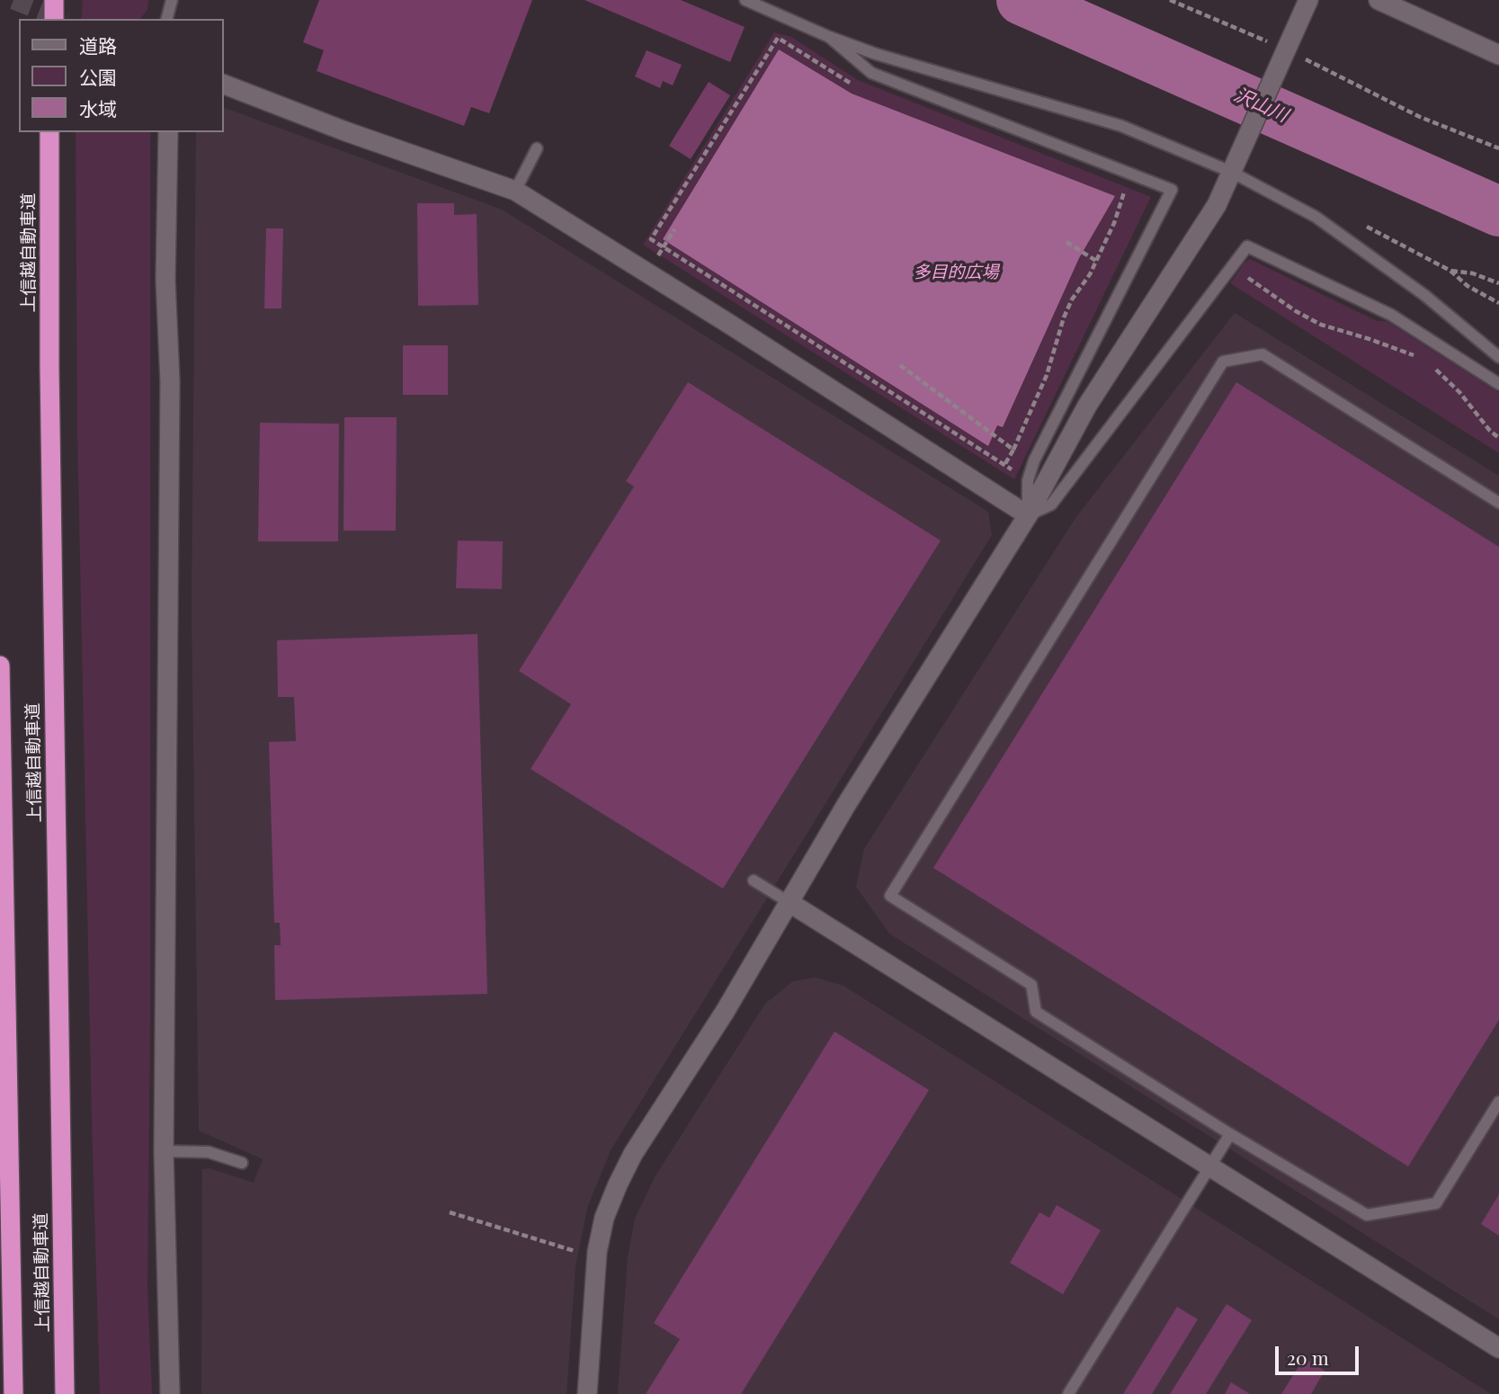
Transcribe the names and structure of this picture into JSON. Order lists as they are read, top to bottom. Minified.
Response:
{"streets":{"highway":["上信越自動車道"]},"water":["沢山川"],"parks":["多目的広場"],"legend":["道路","公園","水域"],"scale_bar":"20 m"}
